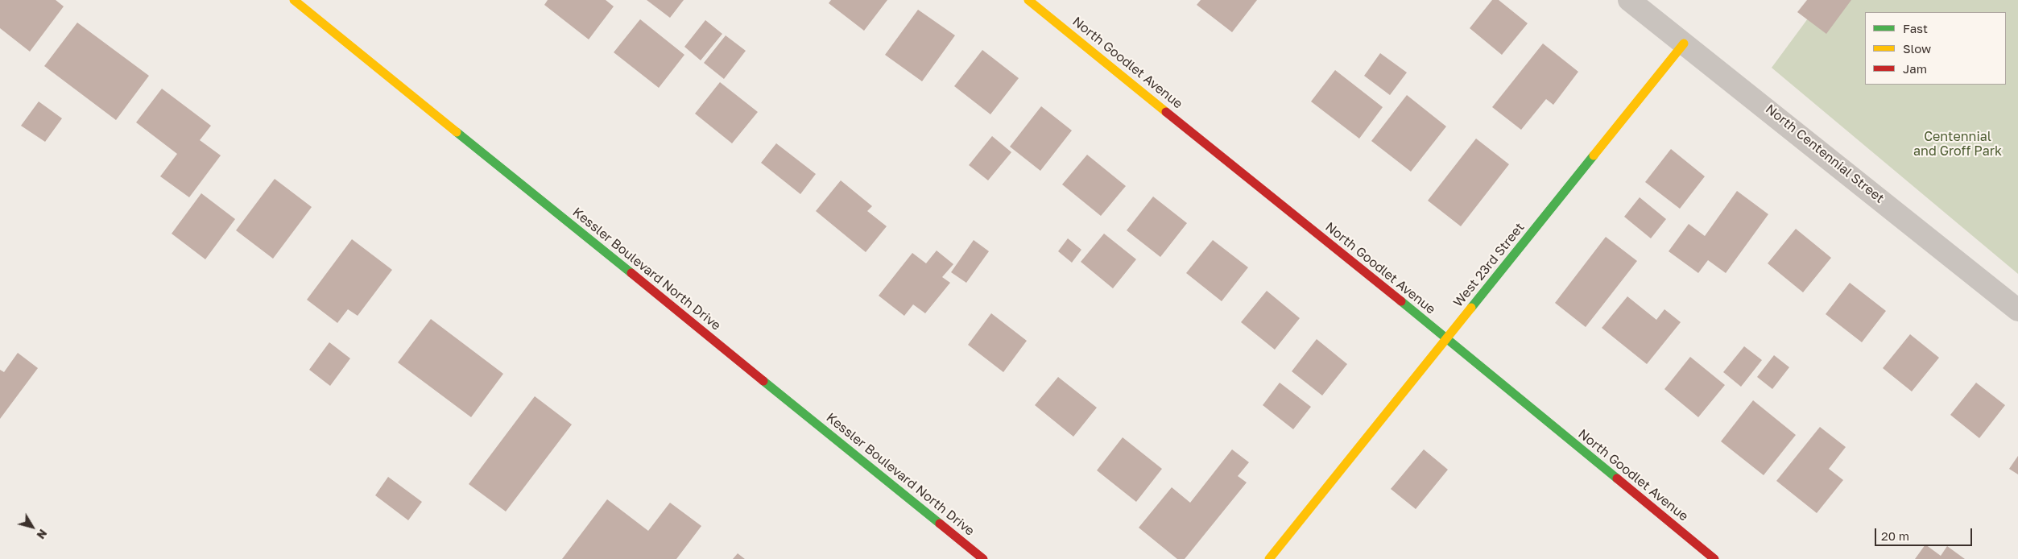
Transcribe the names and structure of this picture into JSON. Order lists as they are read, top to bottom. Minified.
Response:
{"streets":{"street":["North Goodlet Avenue","North Centennial Street","West 23rd Street","Kessler Boulevard North Drive"]},"crossings":[["North Goodlet Avenue","West 23rd Street"],["North Centennial Street","West 23rd Street"]],"parks":["Centennial and Groff Park"],"legend":["Fast","Slow","Jam"],"scale_bar":"20 m","north":"bottom right"}
